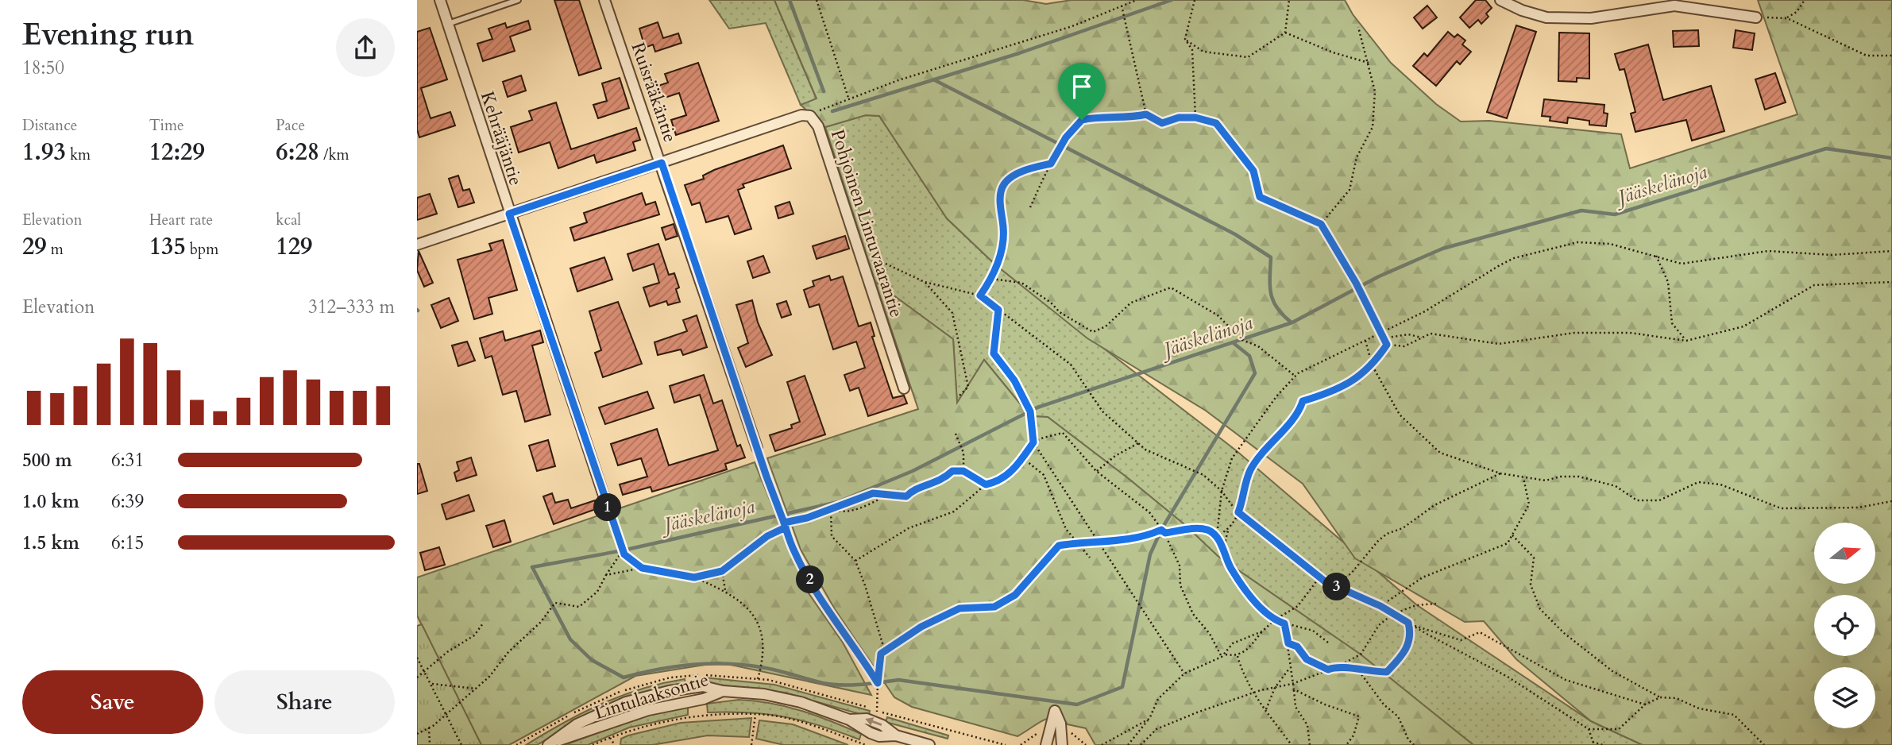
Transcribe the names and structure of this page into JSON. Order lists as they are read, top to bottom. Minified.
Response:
{"streets":{"street":["Ruisrääkäntie","Kehrääjäntie","Pohjoinen Lintuvaarantie","Lintulaaksontie"]},"crossings":[["Ruisrääkäntie","Pohjoinen Lintuvaarantie"],["Kehrääjäntie","Pohjoinen Lintuvaarantie"]],"water":["Jääskelänoja"],"north":"right","page":{"heading":["Evening run","18:50"],"stats":[["Distance","1.93 km"],["Time","12:29"],["Pace","6:28 /km"],["Elevation","29 m"],["Heart rate","135 bpm"],["kcal","129"]],"chart":["Elevation","312–333 m"],"list":[{"name":"500 m","note":"6:31"},{"name":"1.0 km","note":"6:39"},{"name":"1.5 km","note":"6:15"}],"pins":["1","2","3"],"buttons":["Save","Share"]}}
